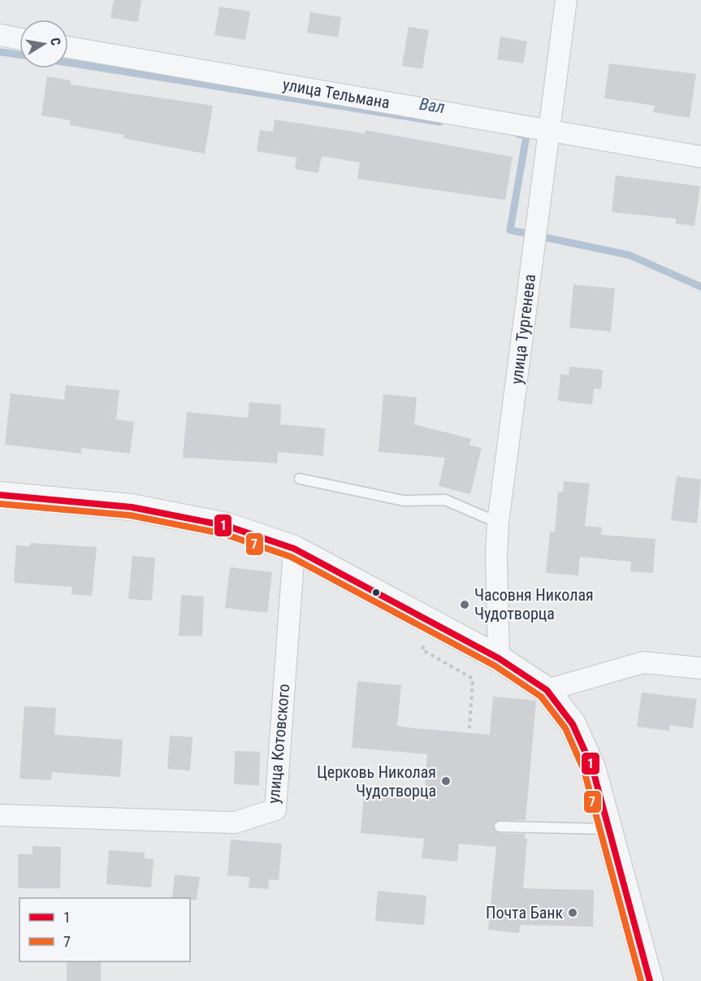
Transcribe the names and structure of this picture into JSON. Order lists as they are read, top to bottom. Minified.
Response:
{"streets":{"street":["улица Тельмана","улица Тургенева","улица Котовского"]},"crossings":[["улица Тельмана","улица Тургенева"]],"water":["Вал"],"places":["Часовня Николая Чудотворца","Церковь Николая Чудотворца","Почта Банк"],"lines":["transit line 1","transit line 7"],"legend":["1","7"],"north":"right"}
